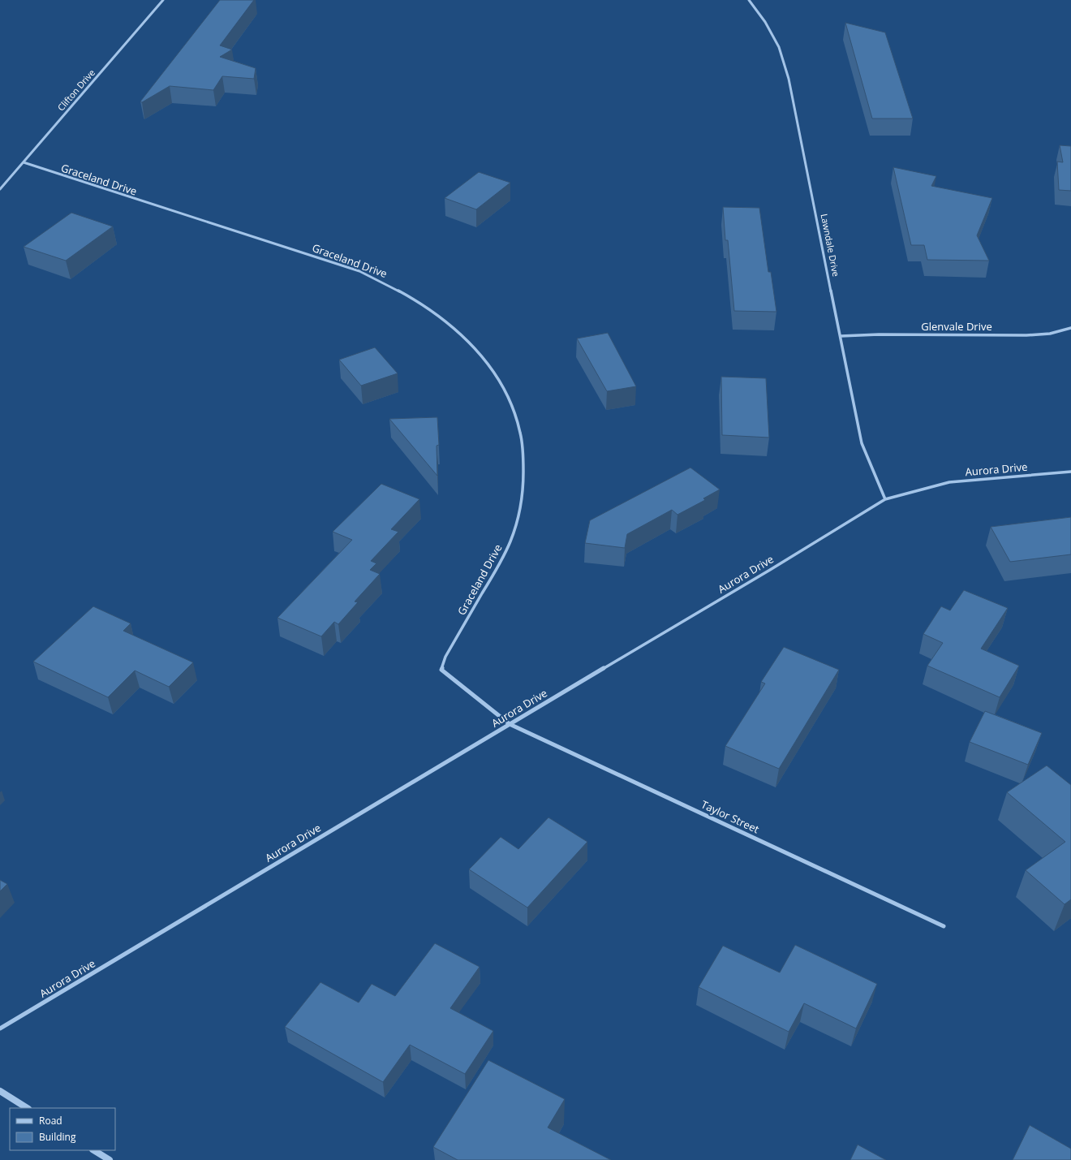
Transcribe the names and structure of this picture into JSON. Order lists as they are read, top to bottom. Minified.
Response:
{"streets":{"street":["Clifton Drive","Graceland Drive","Lawndale Drive","Glenvale Drive","Aurora Drive","Taylor Street"]},"crossings":[["Clifton Drive","Graceland Drive"],["Graceland Drive","Aurora Drive"],["Graceland Drive","Taylor Street"],["Lawndale Drive","Glenvale Drive"],["Lawndale Drive","Aurora Drive"],["Aurora Drive","Taylor Street"]],"legend":["Road","Building"]}
